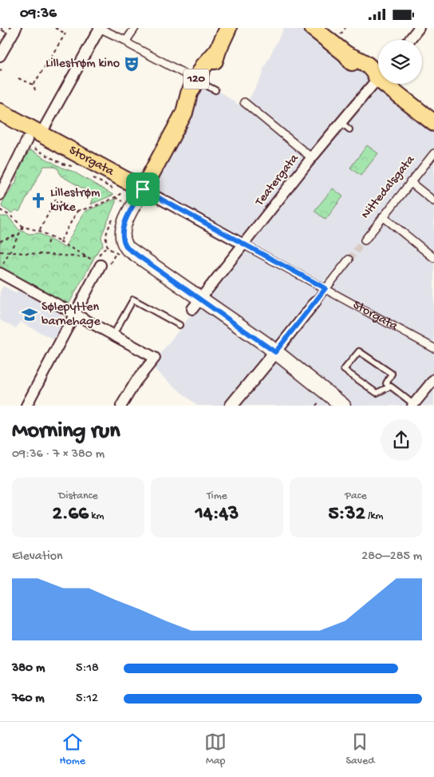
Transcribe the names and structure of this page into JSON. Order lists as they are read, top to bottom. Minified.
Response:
{"streets":{"main road":["120","Storgata"],"street":["Teatergata","Nittedalsgata"]},"crossings":[["120","Storgata"],["Storgata","Teatergata"]],"places":{"theatre":["Lillestrøm kino"],"church":["Lillestrøm kirke"],"school or university":["Sølepytten barnehage"]},"page":{"status":"09:36","heading":["Morning run","09:36 · 7 × 380 m"],"stats":[["Distance","2.66 km"],["Time","14:43"],["Pace","5:32 /km"]],"chart":["Elevation","280–285 m"],"list":[{"name":"380 m","note":"5:18"},{"name":"760 m","note":"5:12"}],"tabs":["Home","Map","Saved"]}}
